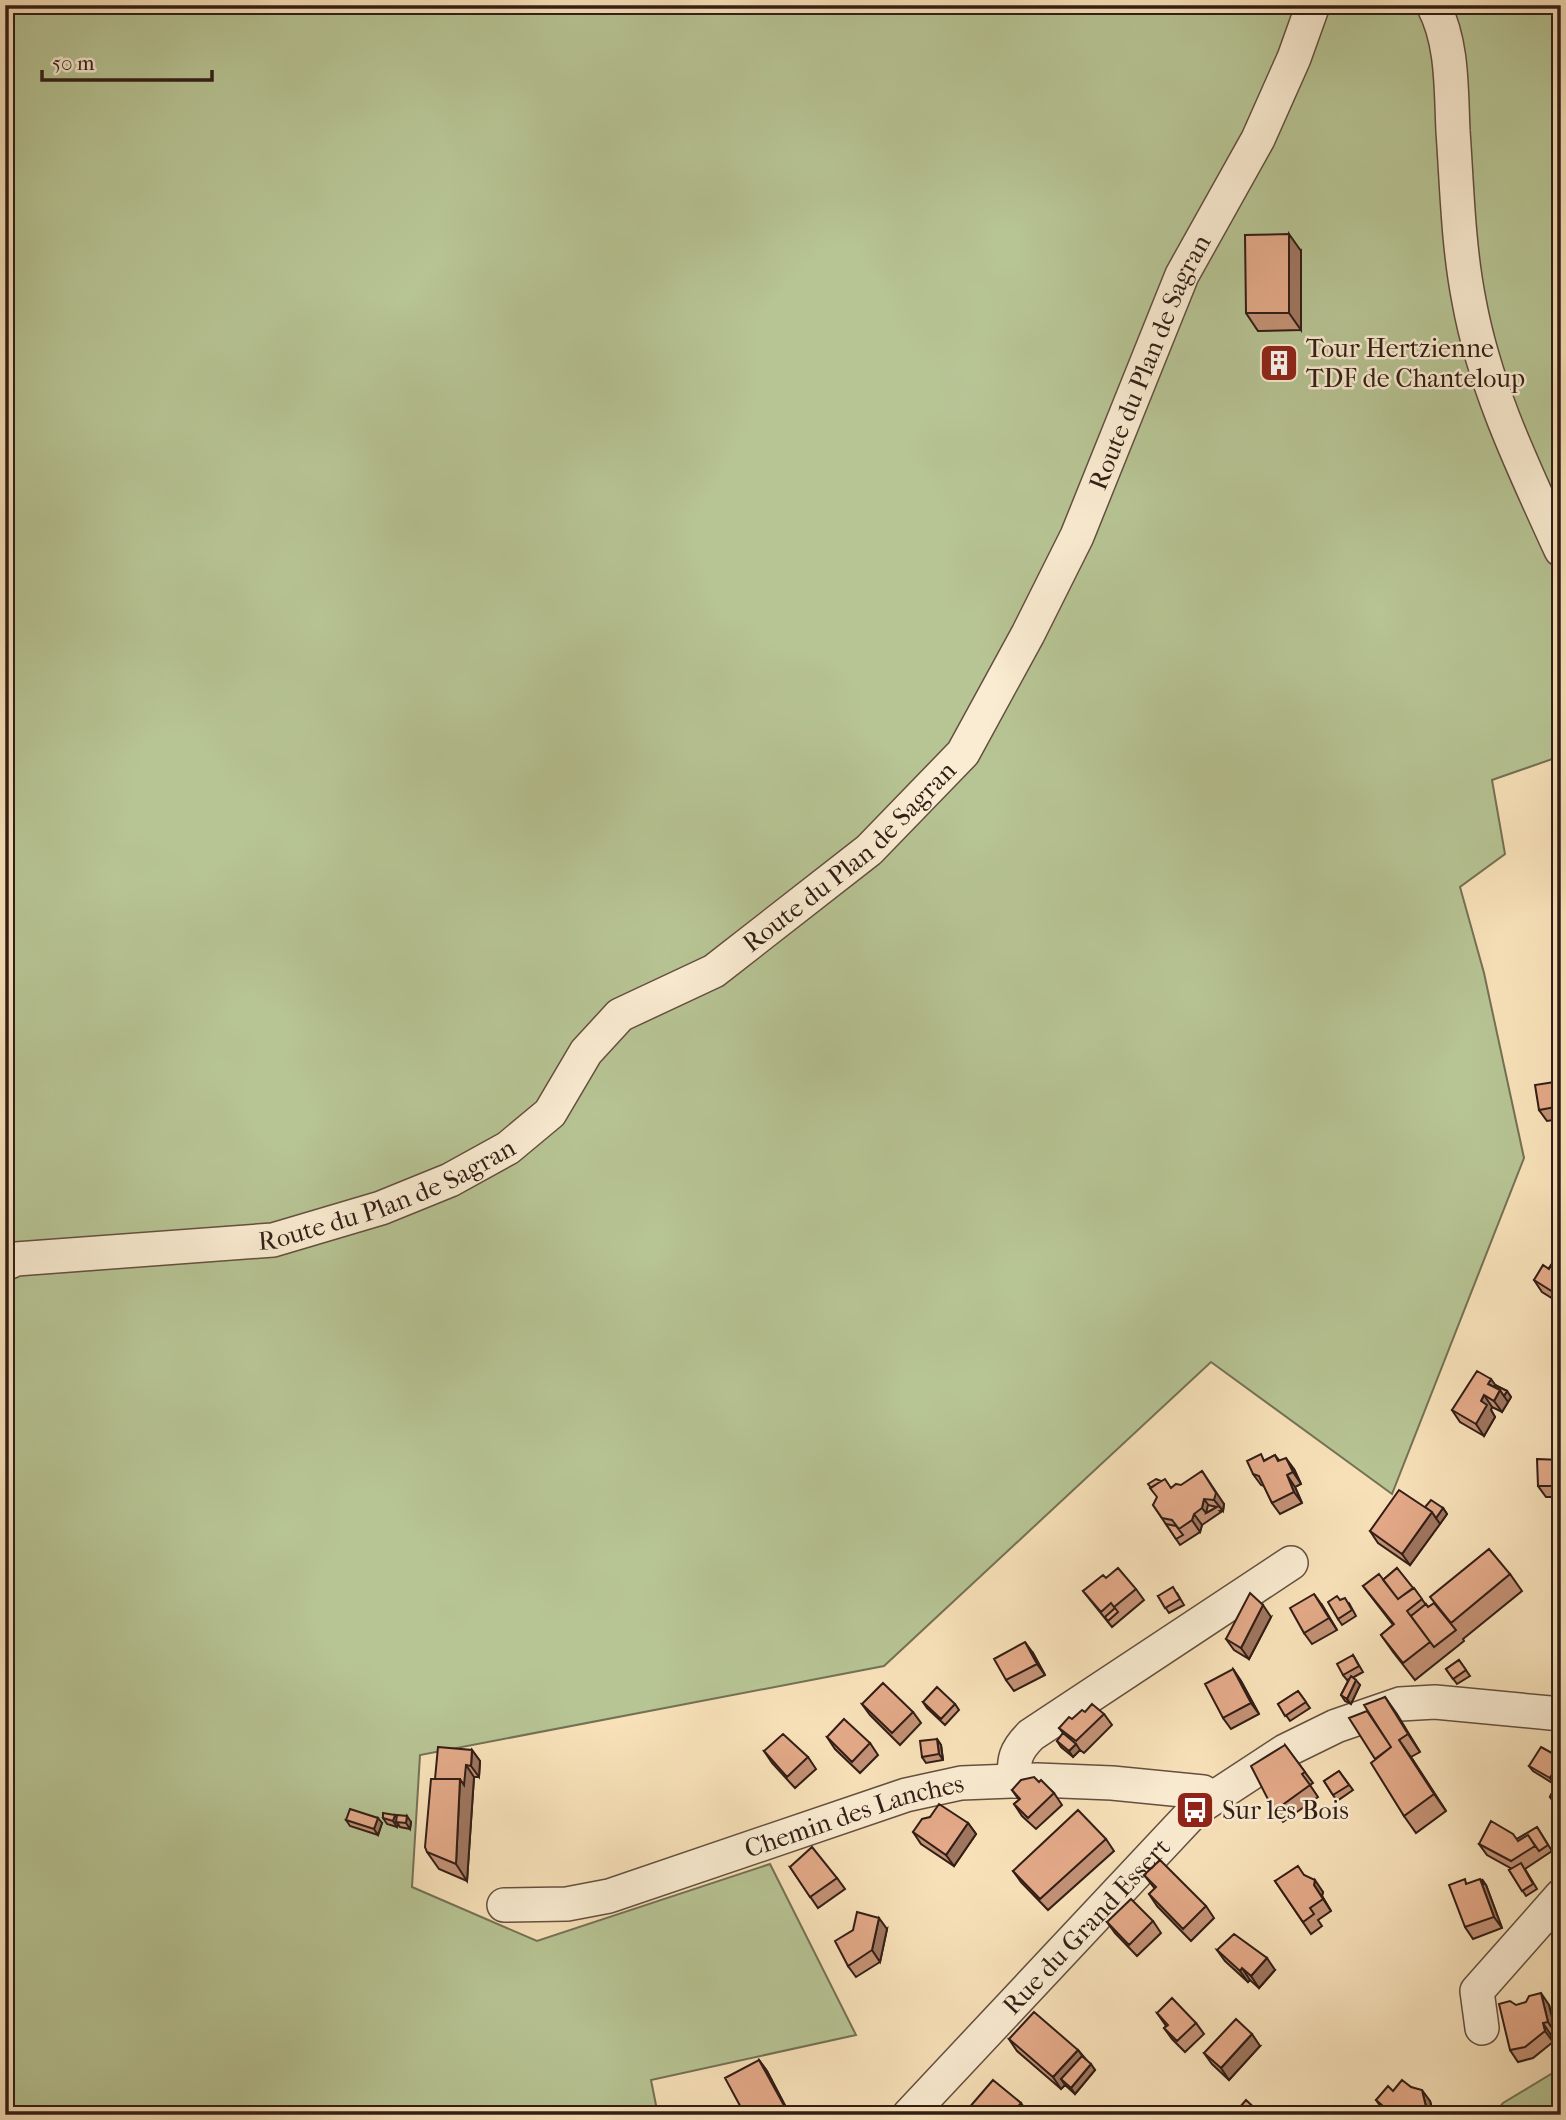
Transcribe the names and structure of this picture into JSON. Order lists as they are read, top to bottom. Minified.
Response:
{"streets":{"street":["Route du Plan de Sagran","Chemin des Lanches","Rue du Grand Essert"]},"crossings":[["Chemin des Lanches","Rue du Grand Essert"]],"places":{"building":["Tour Hertzienne TDF de Chanteloup"],"bus stop":["Sur les Bois"]},"scale_bar":"50 m"}
